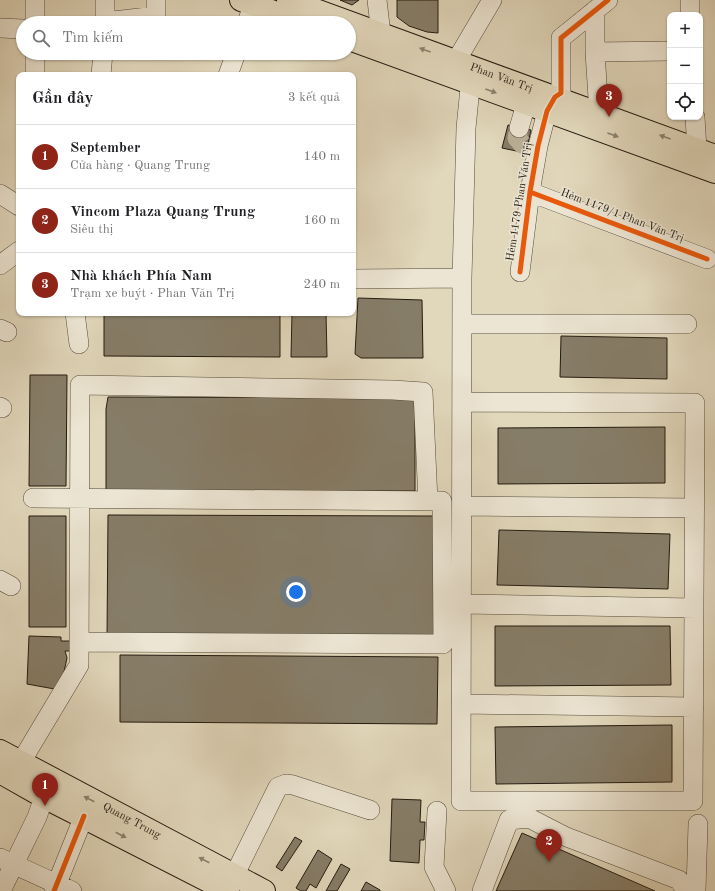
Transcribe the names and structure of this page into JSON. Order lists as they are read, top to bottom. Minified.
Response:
{"streets":{"main road":["Phan Văn Trị","Quang Trung"],"street":["Hẻm 1179 Phan Văn Trị","Hẻm 1179/1 Phan Văn Trị"]},"crossings":[["Phan Văn Trị","Hẻm 1179 Phan Văn Trị"],["Hẻm 1179 Phan Văn Trị","Hẻm 1179/1 Phan Văn Trị"]],"page":{"map_buttons":["+","−"],"search":"Tìm kiếm","heading":["Gần đây","3 kết quả"],"pins":["3","1","2"],"list":[{"mark":"1","name":"September","note":"Cửa hàng · Quang Trung","value":"140 m"},{"mark":"2","name":"Vincom Plaza Quang Trung","note":"Siêu thị","value":"160 m"},{"mark":"3","name":"Nhà khách Phía Nam","note":"Trạm xe buýt · Phan Văn Trị","value":"240 m"}]}}
